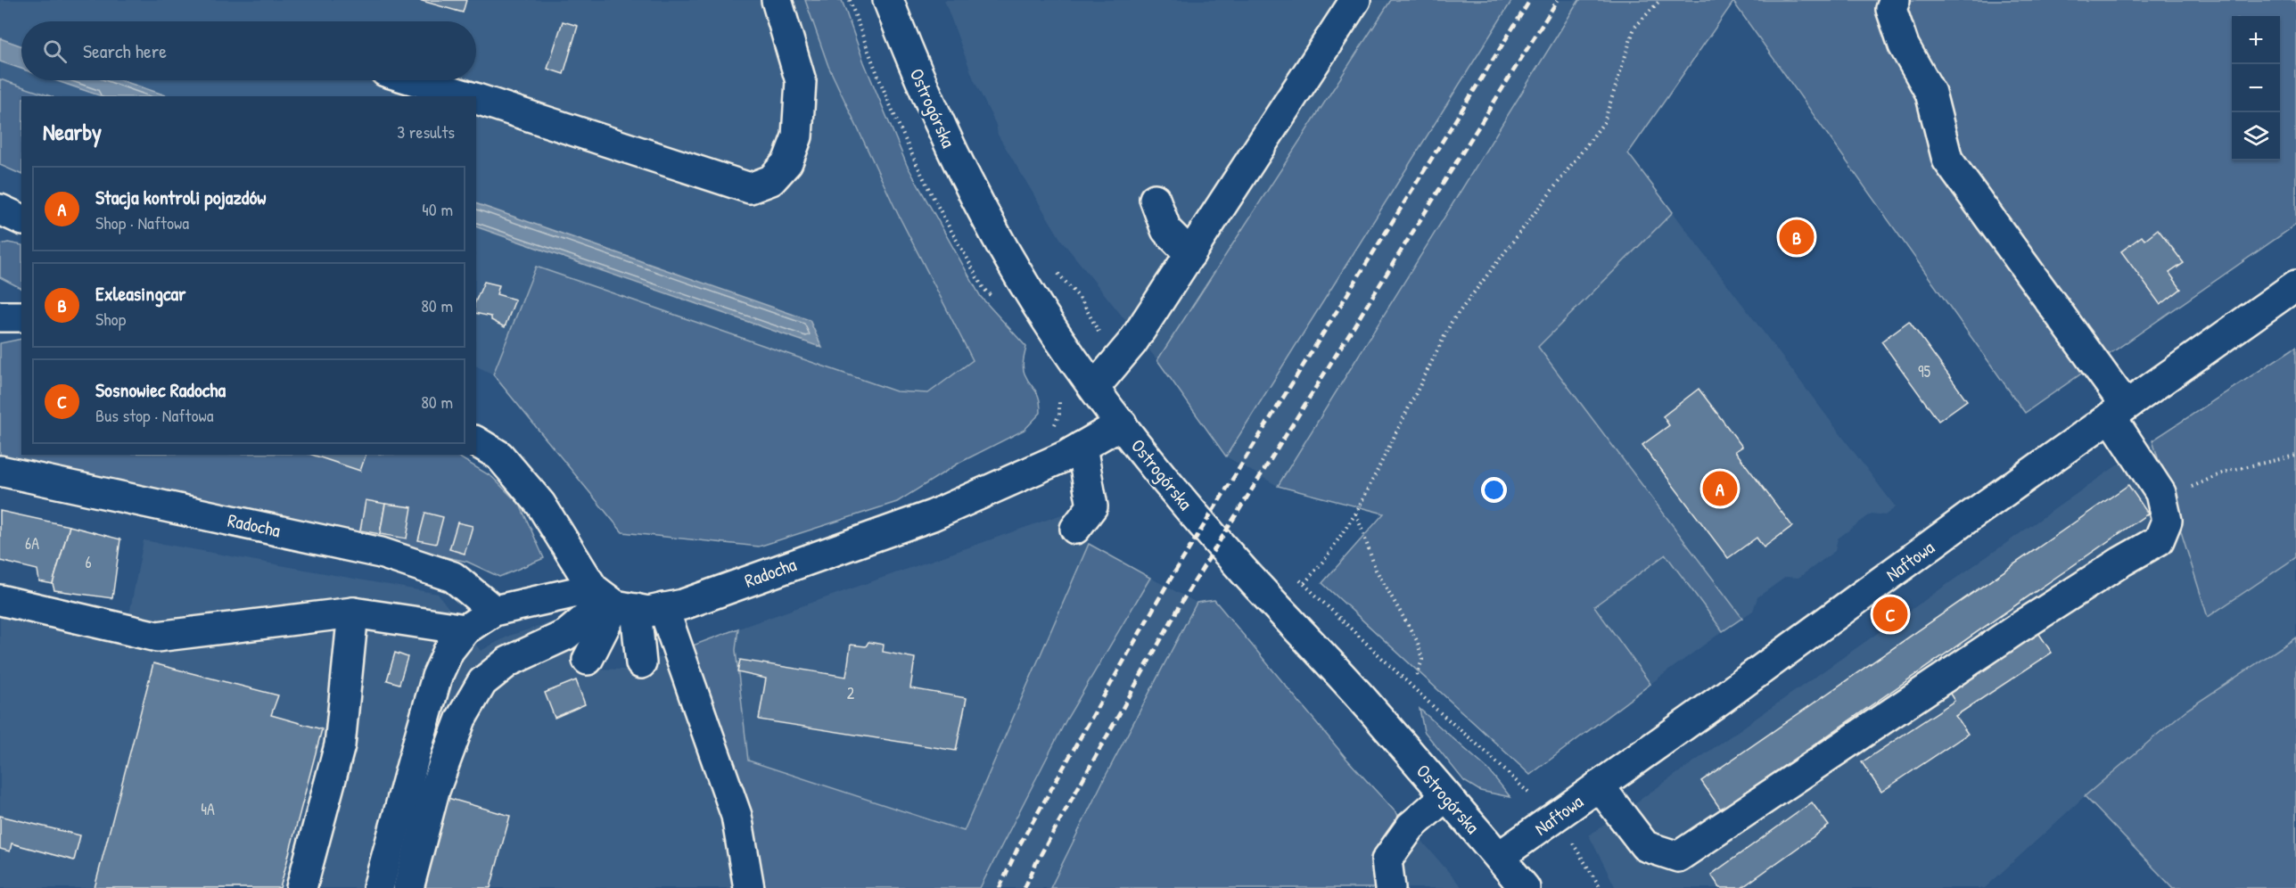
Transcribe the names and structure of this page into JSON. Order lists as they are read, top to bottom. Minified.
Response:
{"streets":{"street":["Ostrogórska","Radocha","Naftowa"]},"crossings":[["Ostrogórska","Radocha"],["Ostrogórska","Naftowa"]],"house_numbers":["95","6A","6","2","4A"],"page":{"map_buttons":["+","−"],"search":"Search here","heading":["Nearby","3 results"],"list":[{"mark":"A","name":"Stacja kontroli pojazdów","note":"Shop · Naftowa","value":"40 m"},{"mark":"B","name":"Exleasingcar","note":"Shop","value":"80 m"},{"mark":"C","name":"Sosnowiec Radocha","note":"Bus stop · Naftowa","value":"80 m"}],"pins":["B","A","C"]}}
